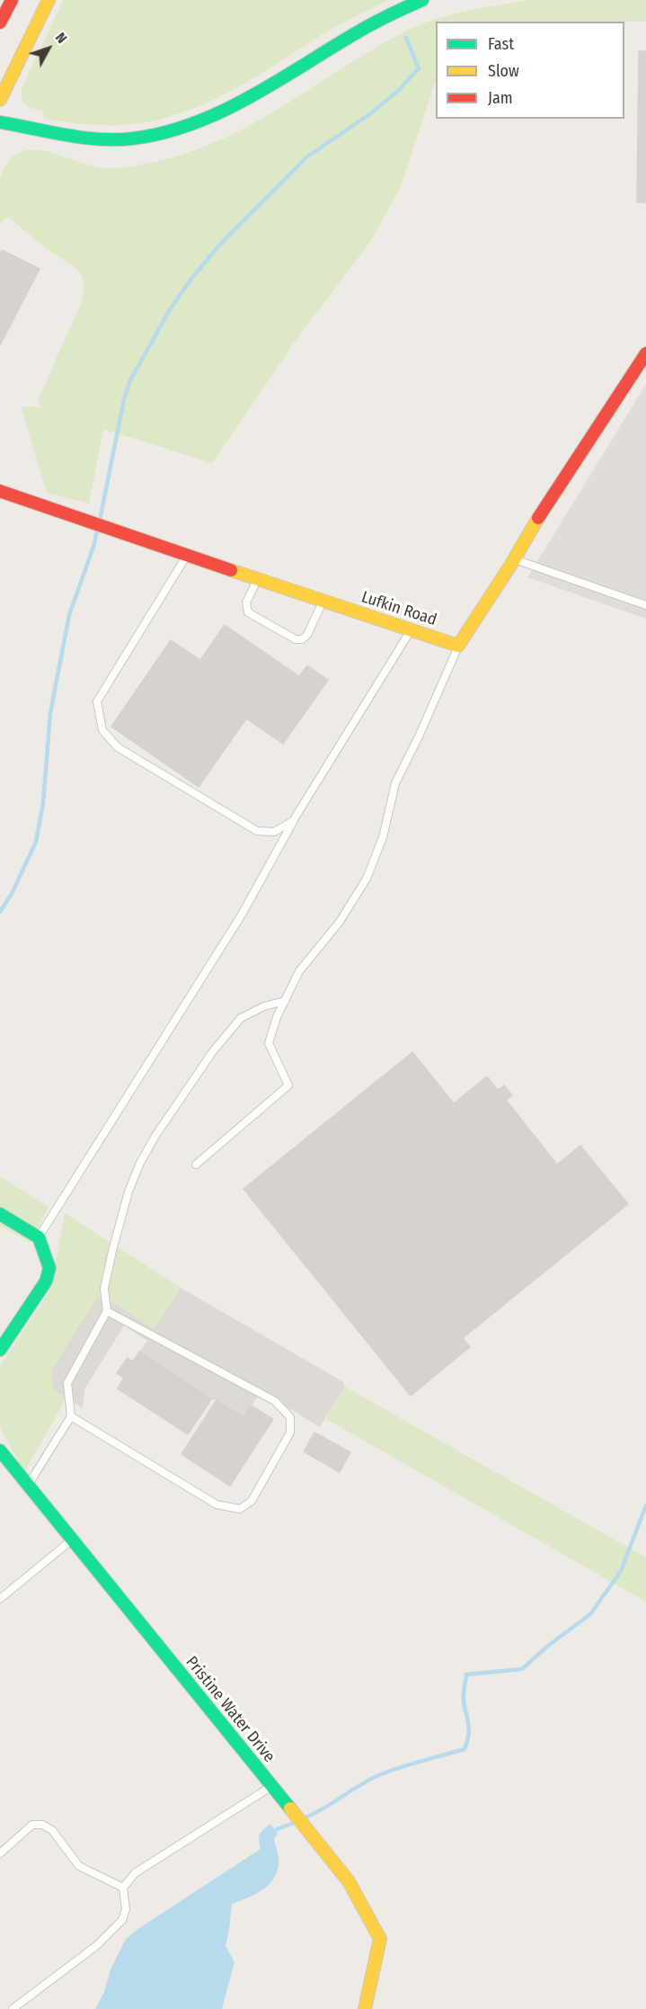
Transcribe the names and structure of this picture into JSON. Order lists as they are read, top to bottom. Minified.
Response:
{"streets":{"main road":["Lufkin Road","Pristine Water Drive"]},"legend":["Fast","Slow","Jam"],"north":"top right"}
